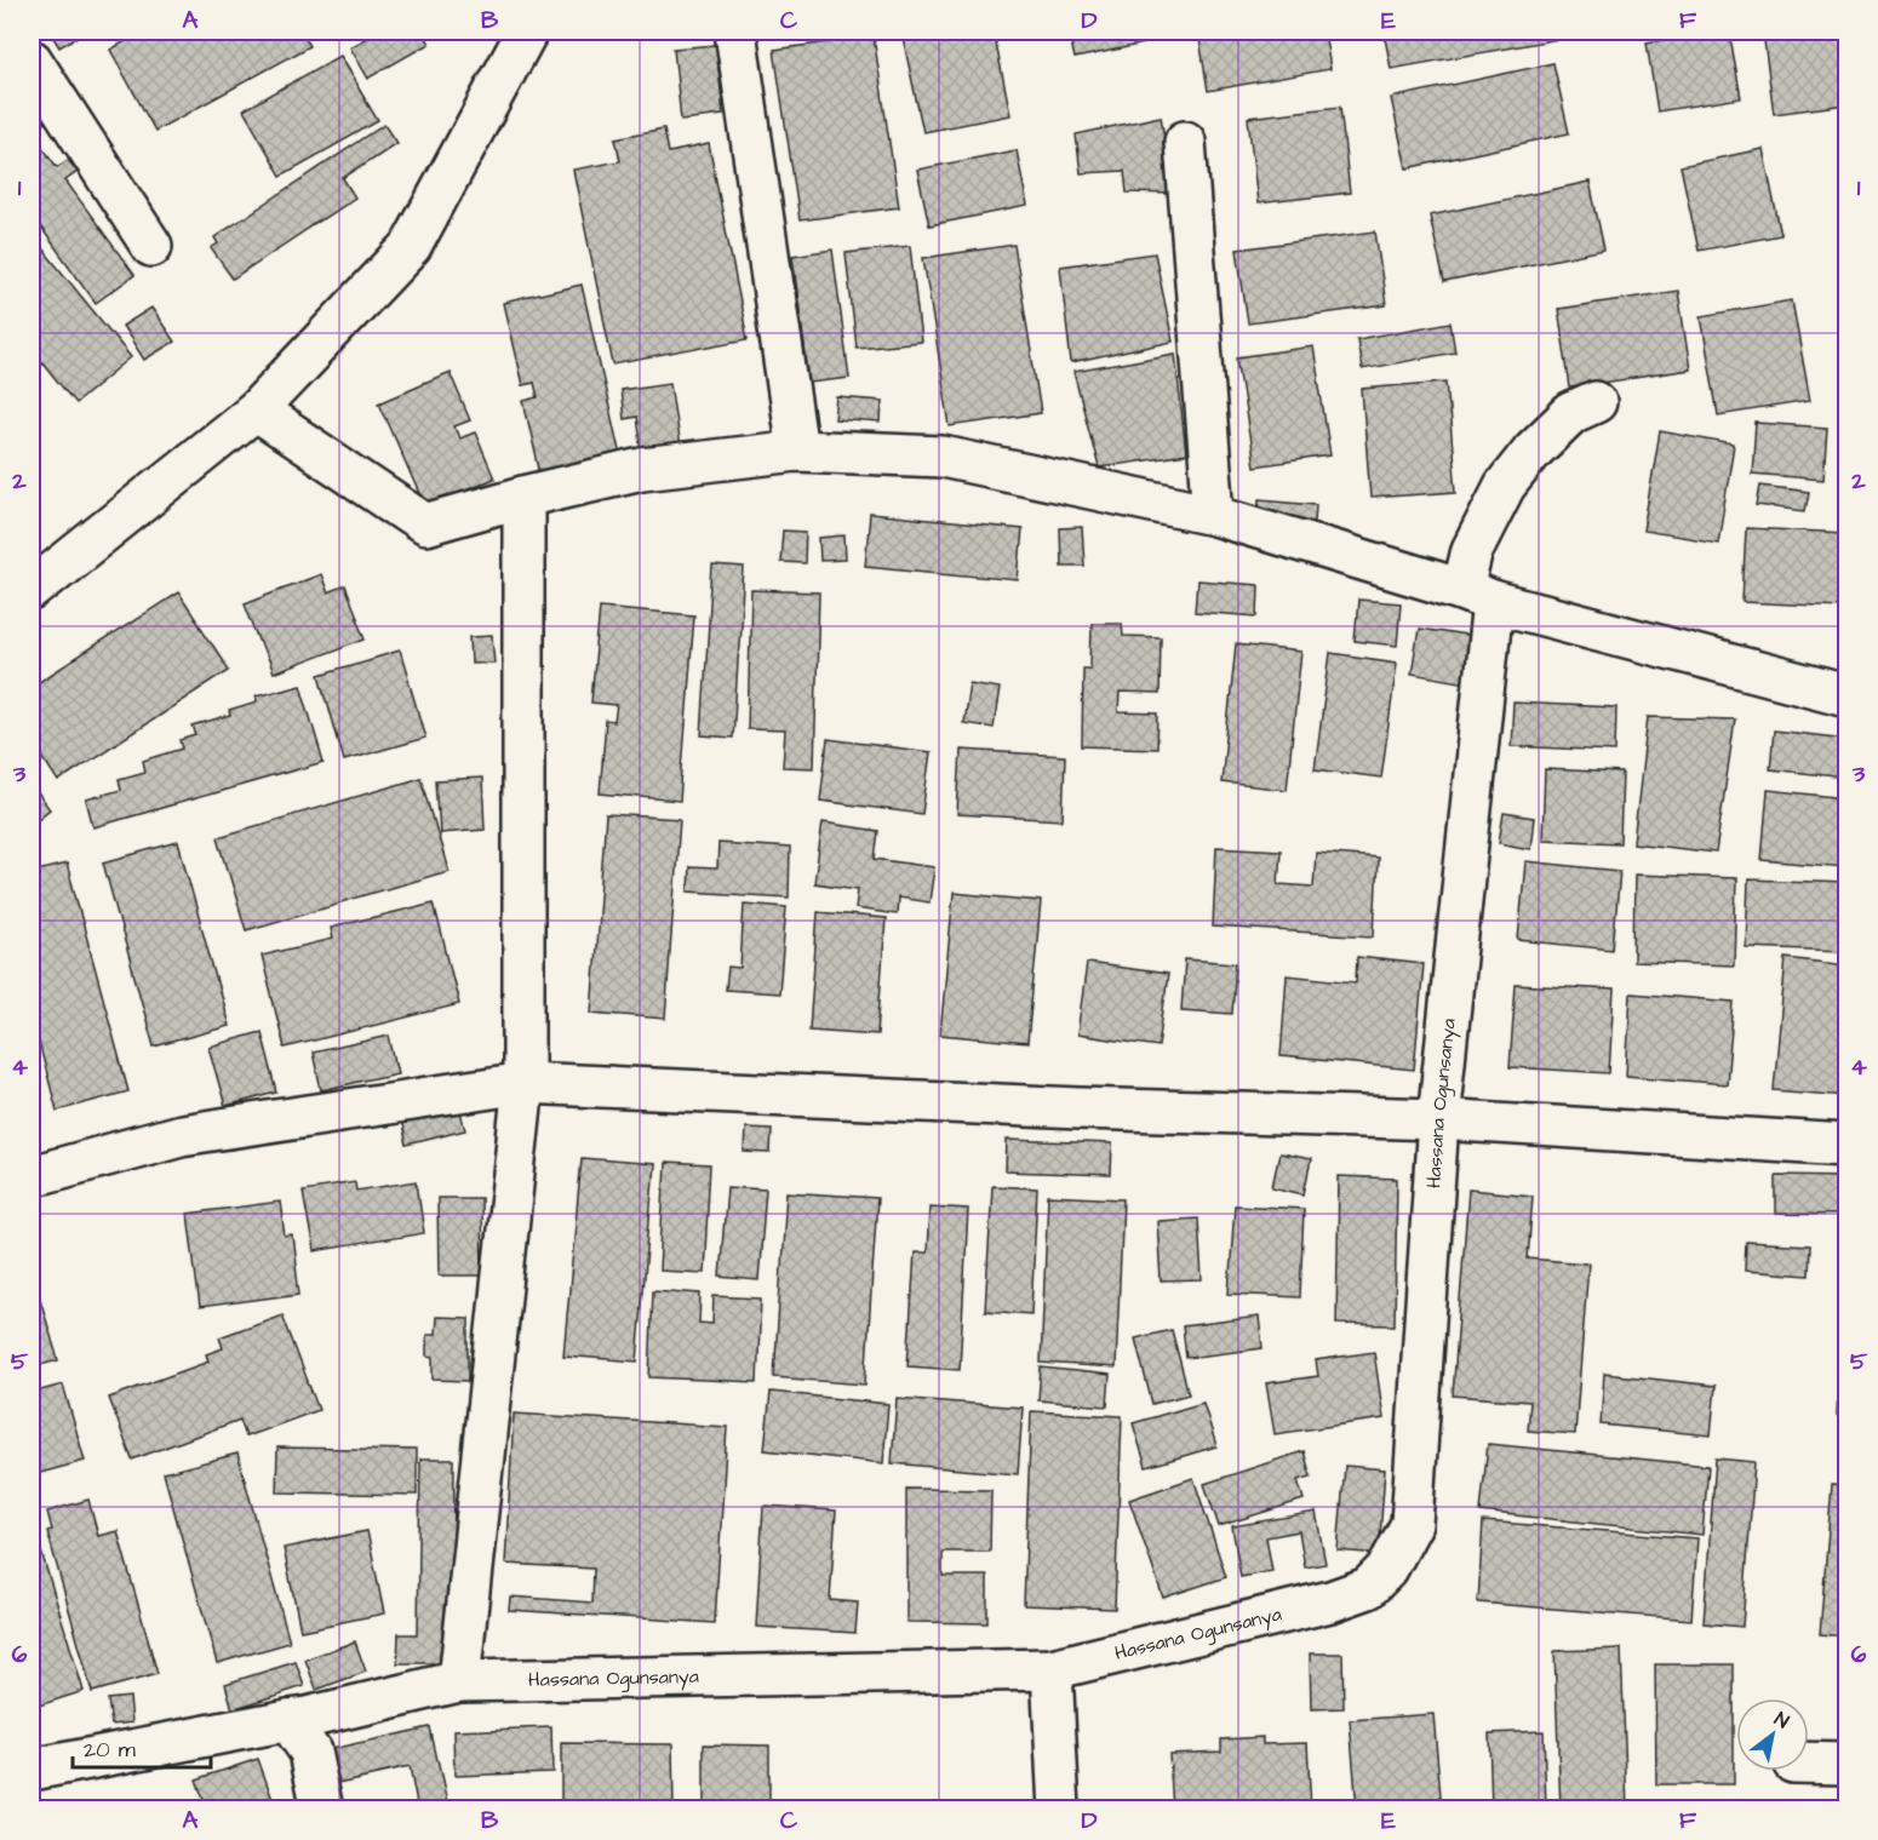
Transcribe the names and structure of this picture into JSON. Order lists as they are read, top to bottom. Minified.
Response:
{"streets":{"street":["Hassana Ogunsanya"]},"scale_bar":"20 m","north":"top right","grid":{"columns":["A","B","C","D","E","F"],"rows":["1","2","3","4","5","6"]}}
